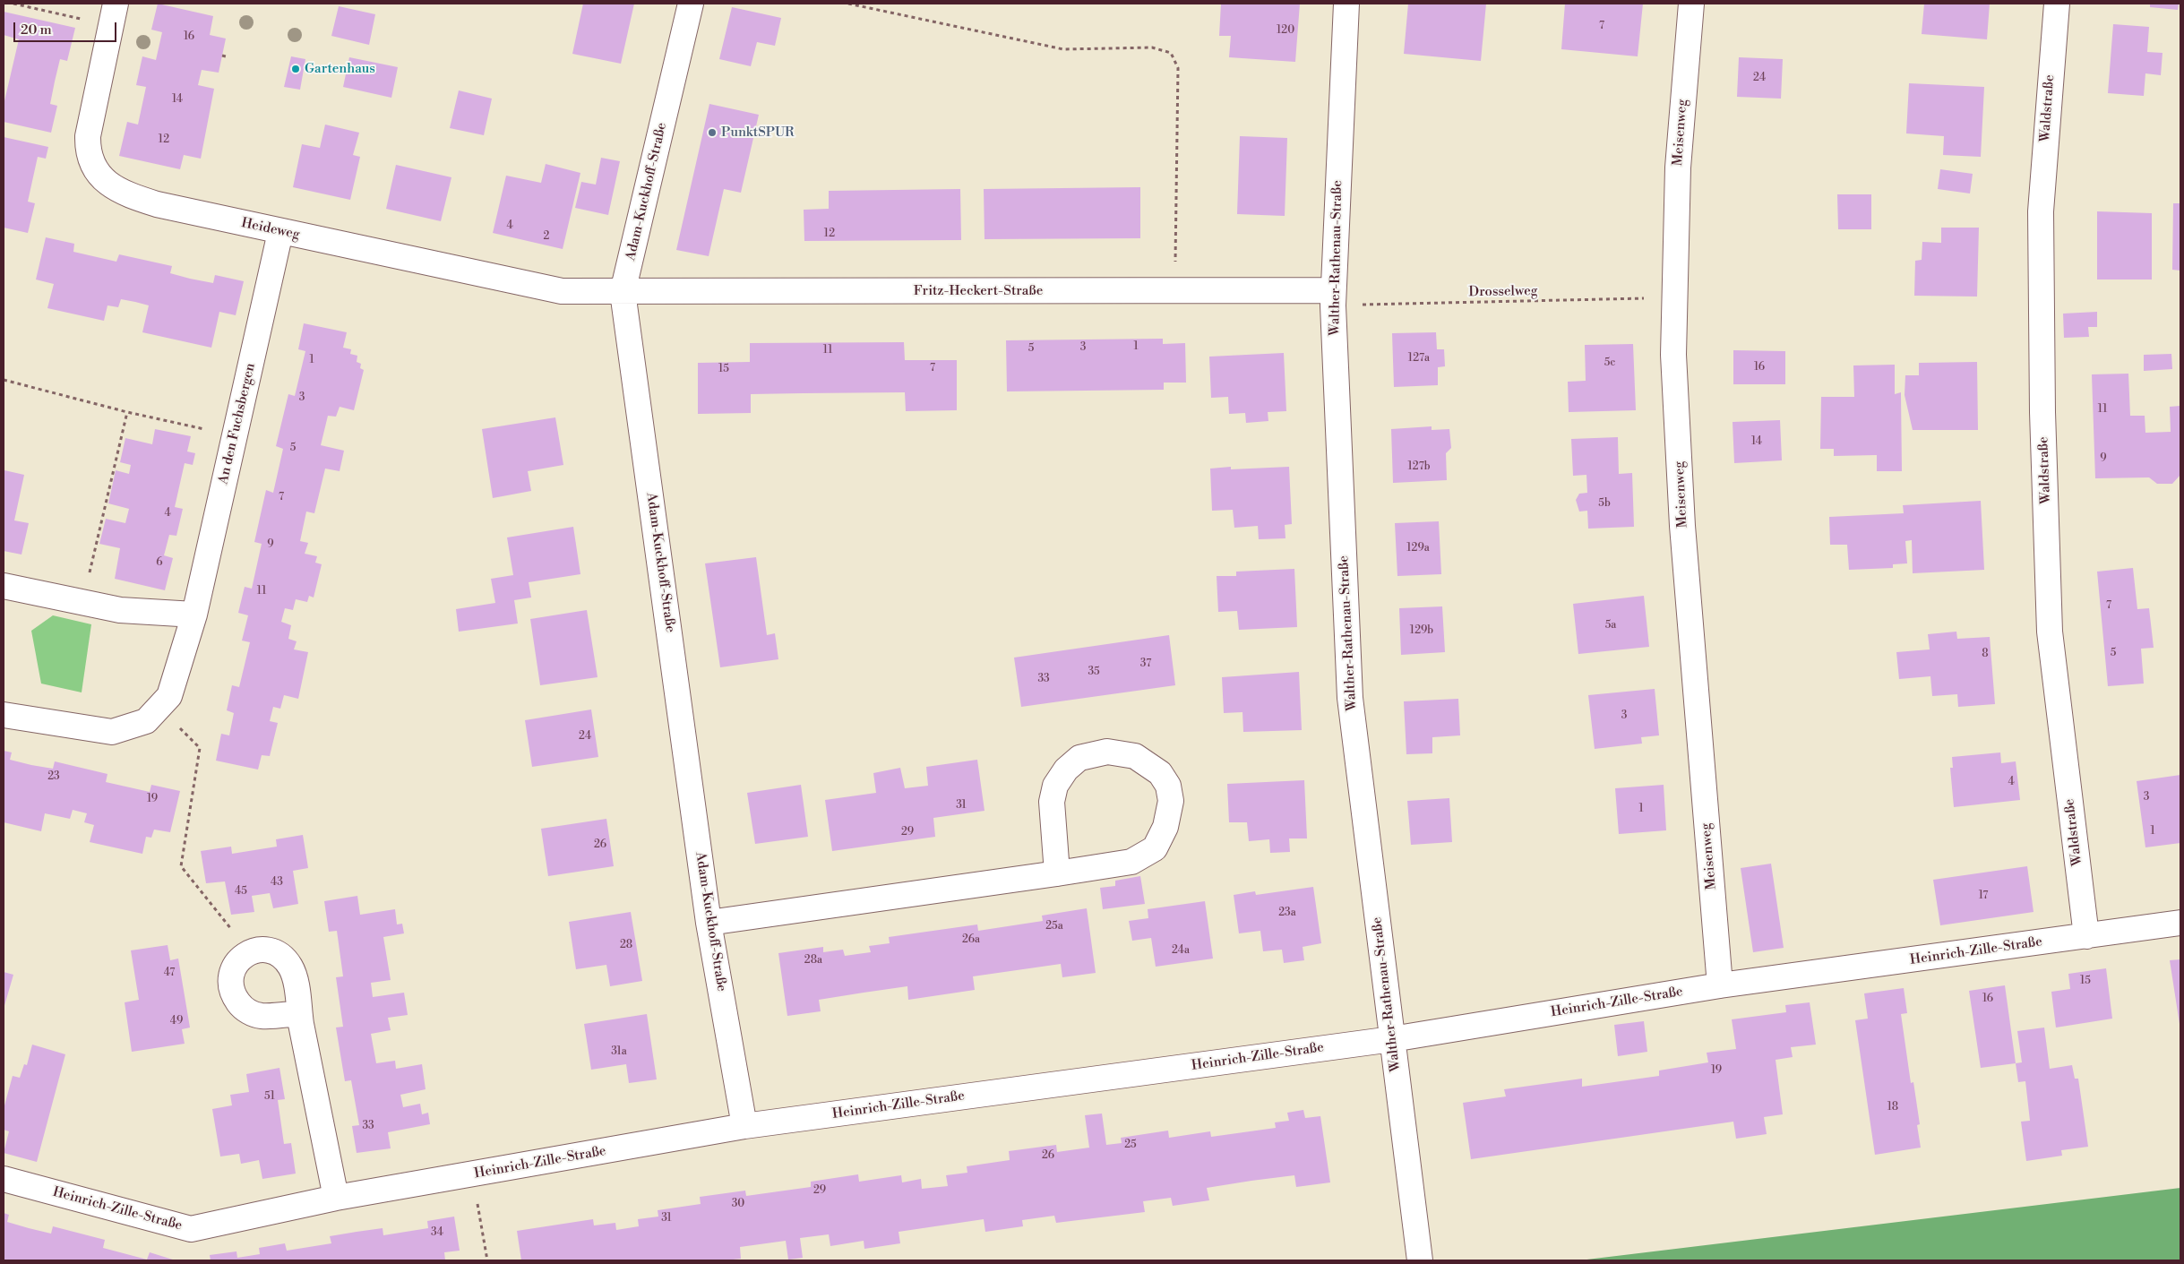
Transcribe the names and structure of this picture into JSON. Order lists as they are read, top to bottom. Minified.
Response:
{"streets":{"street":["Waldstraße","Meisenweg","Adam-Kuckhoff-Straße","Heideweg","Walther-Rathenau-Straße","Fritz-Heckert-Straße","An den Fuchsbergen","Heinrich-Zille-Straße"],"path":["Drosselweg"]},"crossings":[["Waldstraße","Heinrich-Zille-Straße"],["Meisenweg","Drosselweg"],["Meisenweg","Heinrich-Zille-Straße"],["Adam-Kuckhoff-Straße","Heideweg"],["Adam-Kuckhoff-Straße","Fritz-Heckert-Straße"],["Adam-Kuckhoff-Straße","Heinrich-Zille-Straße"],["Heideweg","Fritz-Heckert-Straße"],["Heideweg","An den Fuchsbergen"],["Walther-Rathenau-Straße","Fritz-Heckert-Straße"],["Walther-Rathenau-Straße","Drosselweg"],["Walther-Rathenau-Straße","Heinrich-Zille-Straße"],["Fritz-Heckert-Straße","Drosselweg"]],"places":["Gartenhaus","PunktSPUR"],"house_numbers":["7","120","16","24","14","12","4","12","2","1","3","5","11","127a","1","5c","16","7","15","3","11","14","5","9","127b","7","5b","4","9","129a","6","11","7","5a","129b","5","8","37","35","33","3","24","23","4","3","19","31","1","1","29","26","43","45","17","23a","25a","26a","28","24a","28a","47","15","16","49","31a","19","51","18","33","25","26","29","30","31","34"],"scale_bar":"20 m"}
